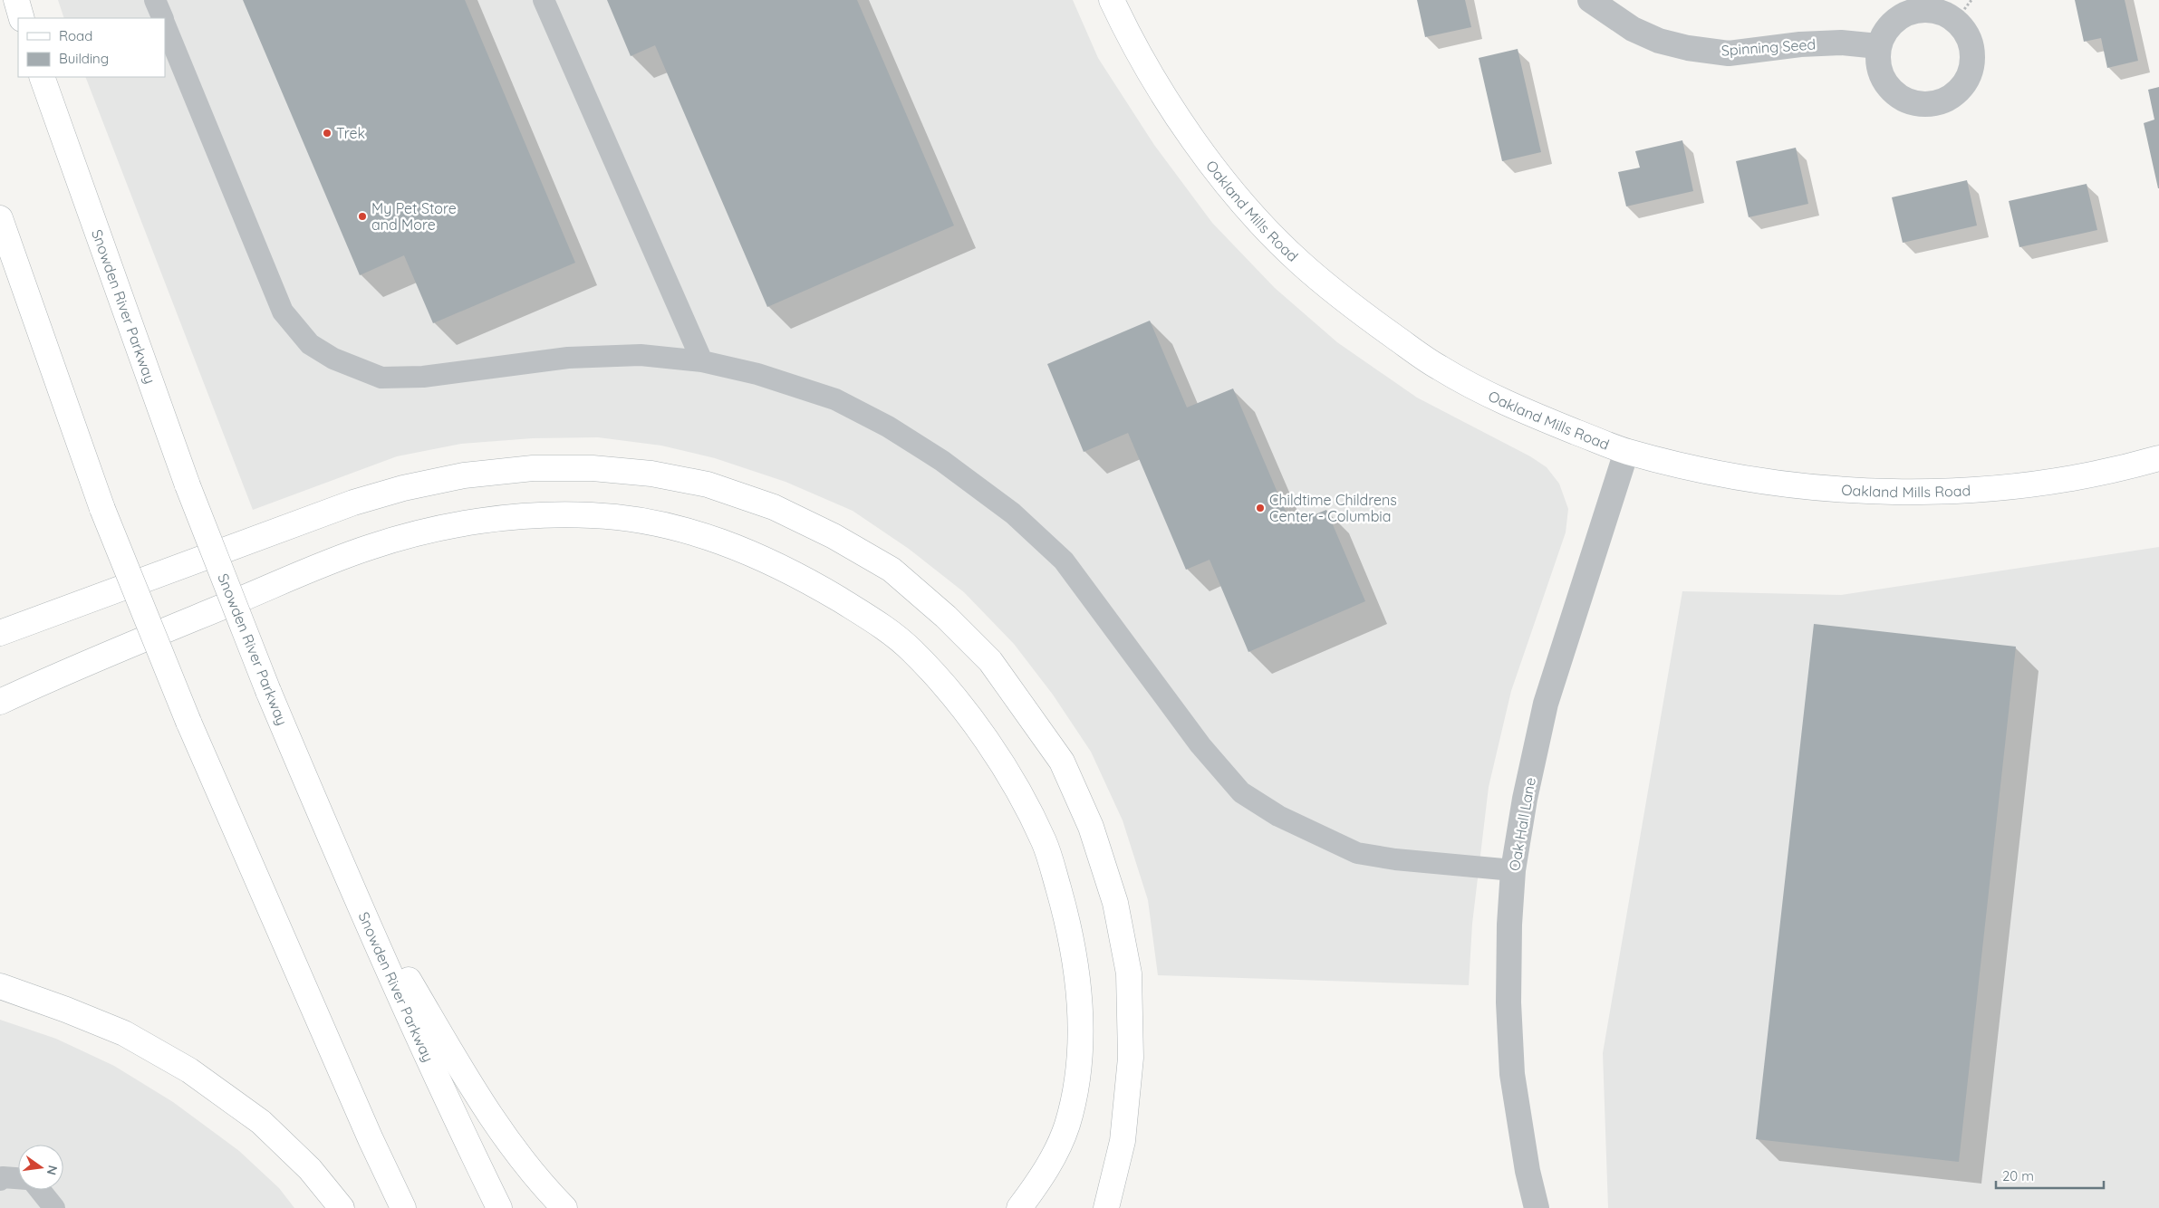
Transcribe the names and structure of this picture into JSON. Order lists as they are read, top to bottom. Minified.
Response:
{"streets":{"main road":["Oakland Mills Road","Snowden River Parkway"],"street":["Spinning Seed","Oak Hall Lane"]},"crossings":[["Oakland Mills Road","Oak Hall Lane"]],"places":["Trek","My Pet Store and More","Childtime Childrens Center - Columbia"],"legend":["Road","Building"],"scale_bar":"20 m","north":"right"}
